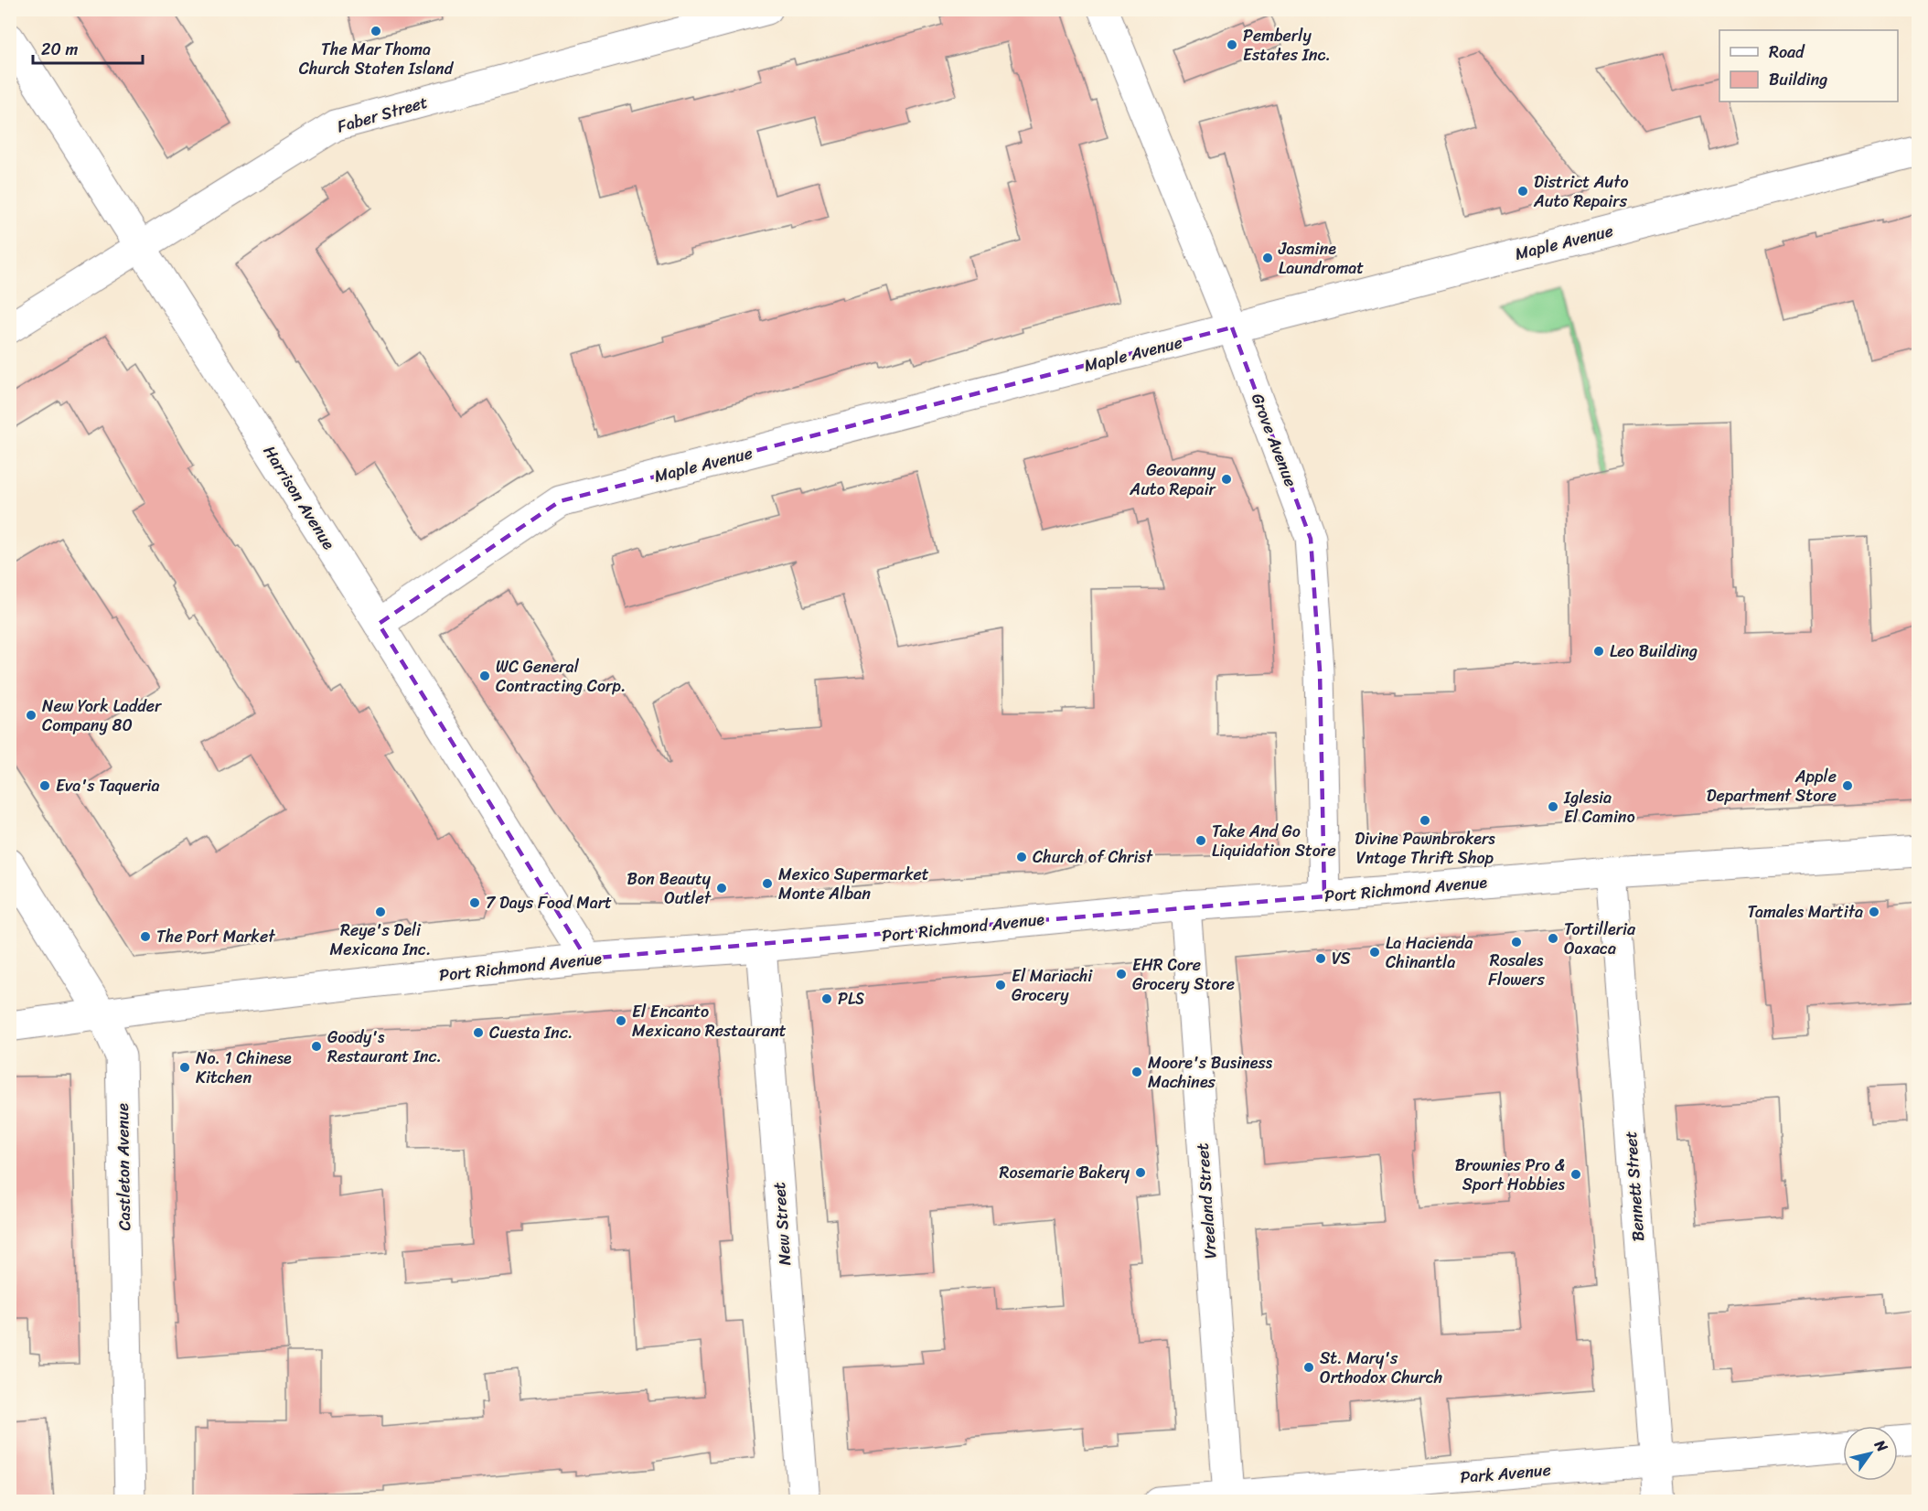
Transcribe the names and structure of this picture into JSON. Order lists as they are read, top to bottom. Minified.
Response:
{"streets":{"street":["Faber Street","Maple Avenue","Grove Avenue","Harrison Avenue","Port Richmond Avenue","Castleton Avenue","Bennett Street","Vreeland Street","New Street","Park Avenue"]},"crossings":[["Faber Street","Harrison Avenue"],["Maple Avenue","Grove Avenue"],["Maple Avenue","Harrison Avenue"],["Grove Avenue","Port Richmond Avenue"],["Harrison Avenue","Port Richmond Avenue"],["Port Richmond Avenue","Castleton Avenue"],["Port Richmond Avenue","Bennett Street"],["Port Richmond Avenue","Vreeland Street"],["Port Richmond Avenue","New Street"],["Bennett Street","Park Avenue"],["Vreeland Street","Park Avenue"]],"places":["The Mar Thoma Church Staten Island","Pemberly Estates Inc.","District Auto Auto Repairs","Jasmine Laundromat","Geovanny Auto Repair","Leo Building","WC General Contracting Corp.","New York Ladder Company 80","Eva's Taqueria","Apple Department Store","Iglesia El Camino","Divine Pawnbrokers Vntage Thrift Shop","Take And Go Liquidation Store","Church of Christ","Mexico Supermarket Monte Alban","Bon Beauty Outlet","7 Days Food Mart","Reye's Deli Mexicana Inc.","Tamales Martita","The Port Market","Tortilleria Oaxaca","Rosales Flowers","La Hacienda Chinantla","VS","EHR Core Grocery Store","El Mariachi Grocery","PLS","El Encanto Mexicano Restaurant","Cuesta Inc.","Goody's Restaurant Inc.","No. 1 Chinese Kitchen","Moore's Business Machines","Rosemarie Bakery","Brownies Pro & Sport Hobbies","St. Mary's Orthodox Church"],"legend":["Road","Building"],"scale_bar":"20 m","north":"top right"}
